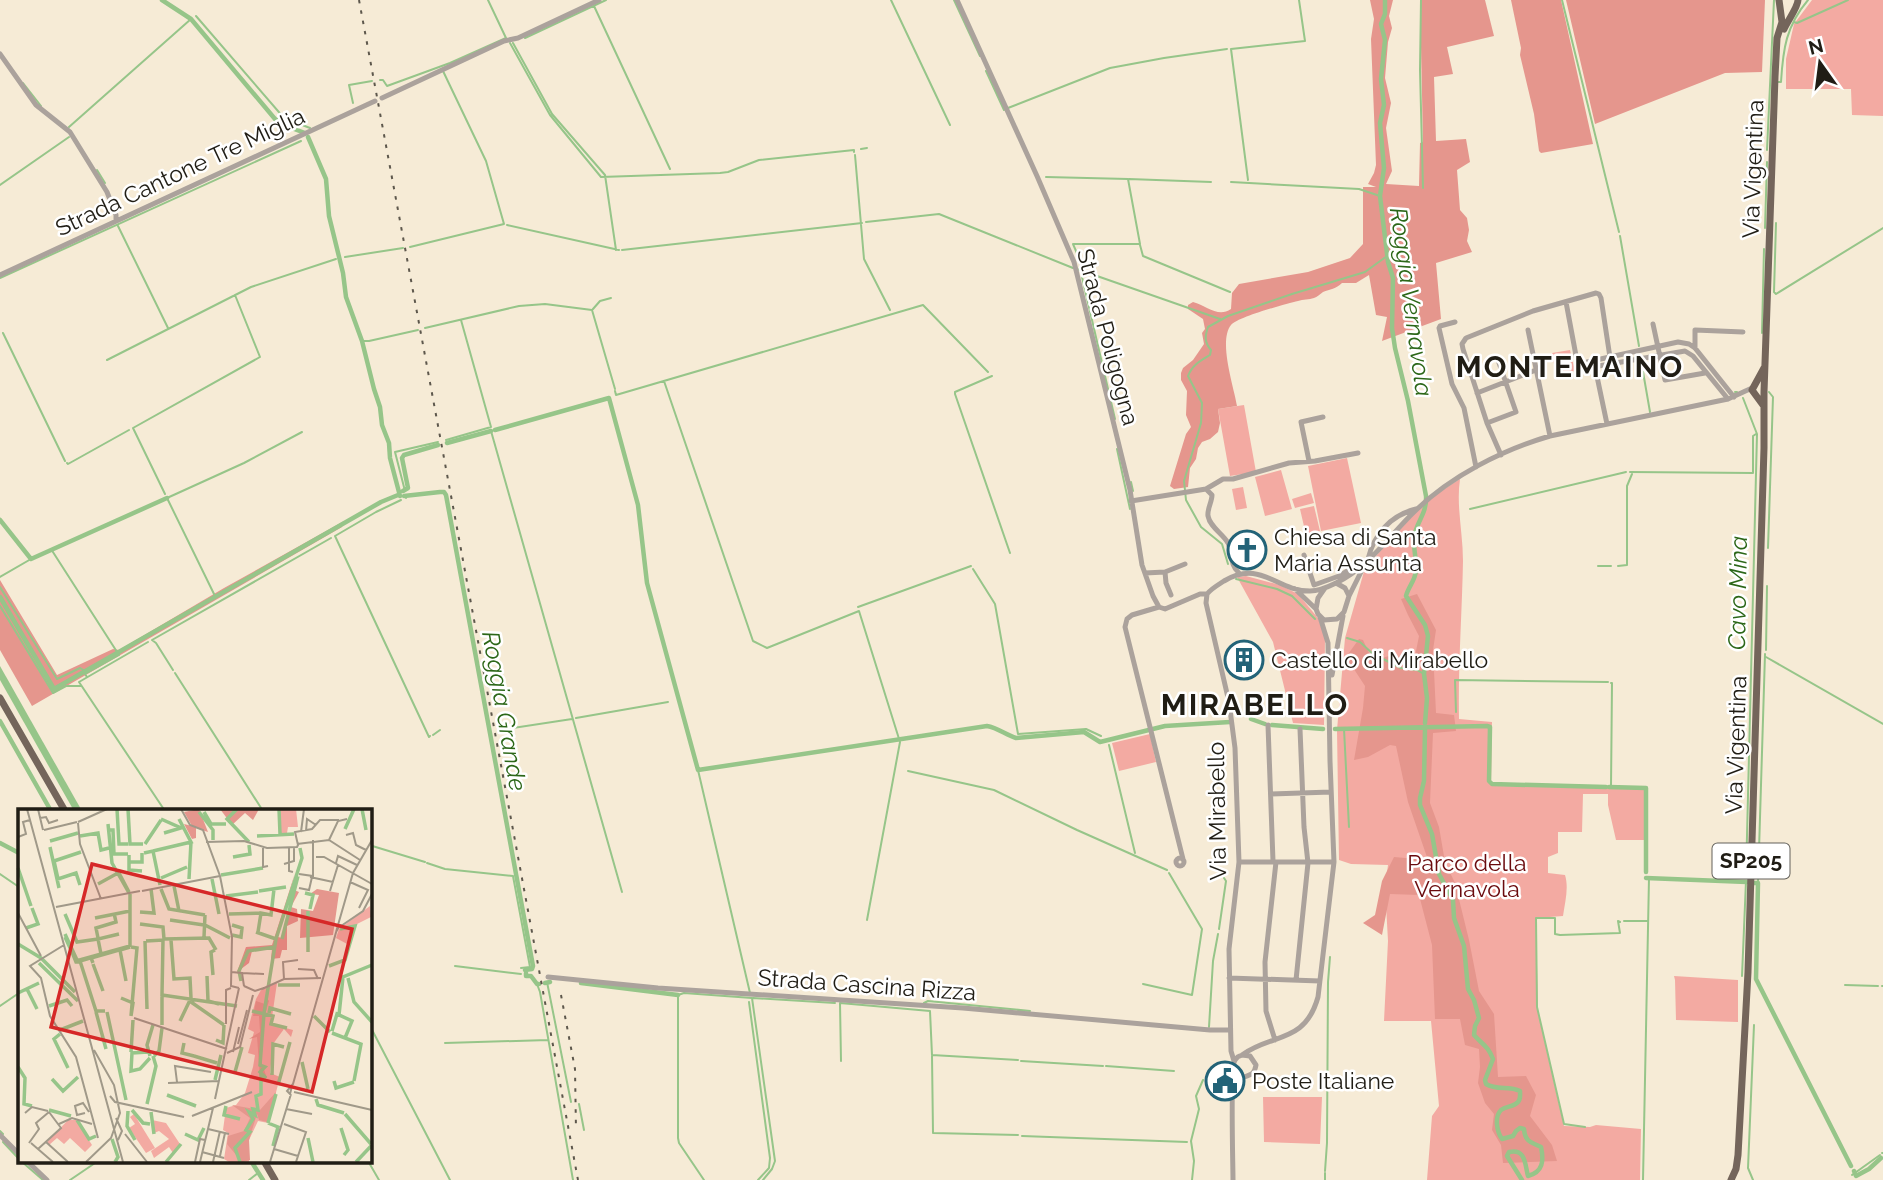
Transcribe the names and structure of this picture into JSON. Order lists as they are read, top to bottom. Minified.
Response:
{"streets":{"main road":["Via Vigentina","SP205"],"street":["Strada Cantone Tre Miglia","Strada Poligogna","Via Mirabello","Strada Cascina Rizza"]},"crossings":[["Via Vigentina","SP205"],["Via Mirabello","Strada Cascina Rizza"]],"districts":["MONTEMAINO","MIRABELLO"],"water":["Roggia Vernavola","Cavo Mina","Roggia Grande"],"parks":["Parco della Vernavola"],"places":{"church":["Chiesa di Santa Maria Assunta"],"building":["Castello di Mirabello"],"public building":["Poste Italiane"]},"north":"top"}
